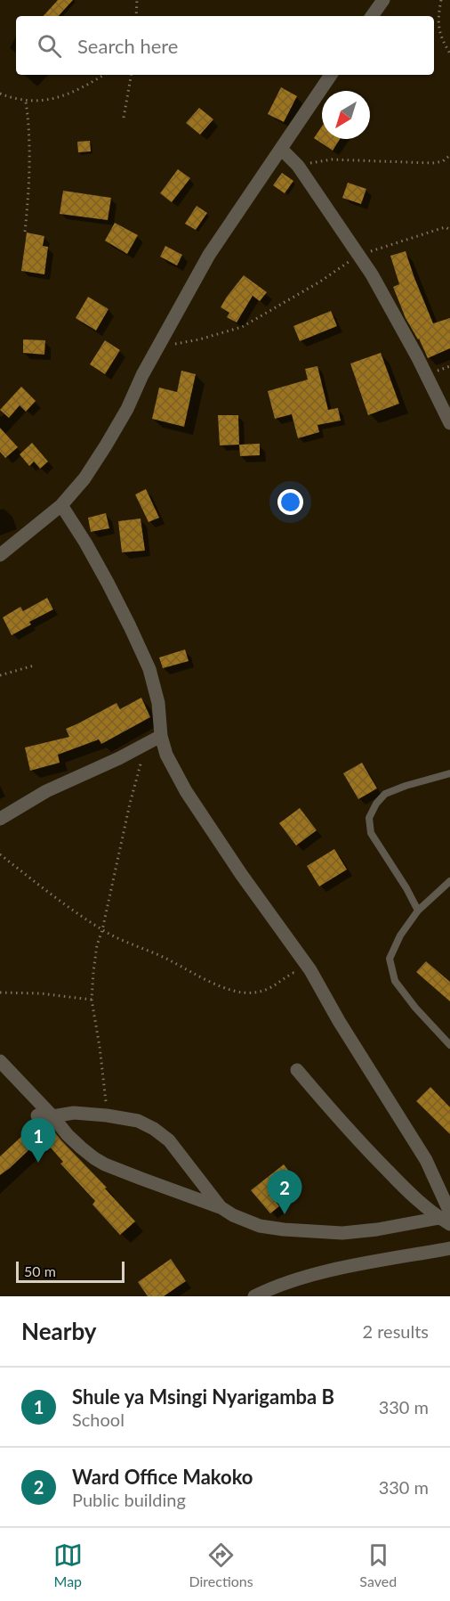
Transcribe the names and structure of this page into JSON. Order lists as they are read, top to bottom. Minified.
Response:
{"scale_bar":"50 m","north":"bottom left","page":{"search":"Search here","pins":["1","2"],"scale":"50 m","heading":["Nearby","2 results"],"list":[{"mark":"1","name":"Shule ya Msingi Nyarigamba B","note":"School","value":"330 m"},{"mark":"2","name":"Ward Office Makoko","note":"Public building","value":"330 m"}],"nav":["Map","Directions","Saved"]}}
